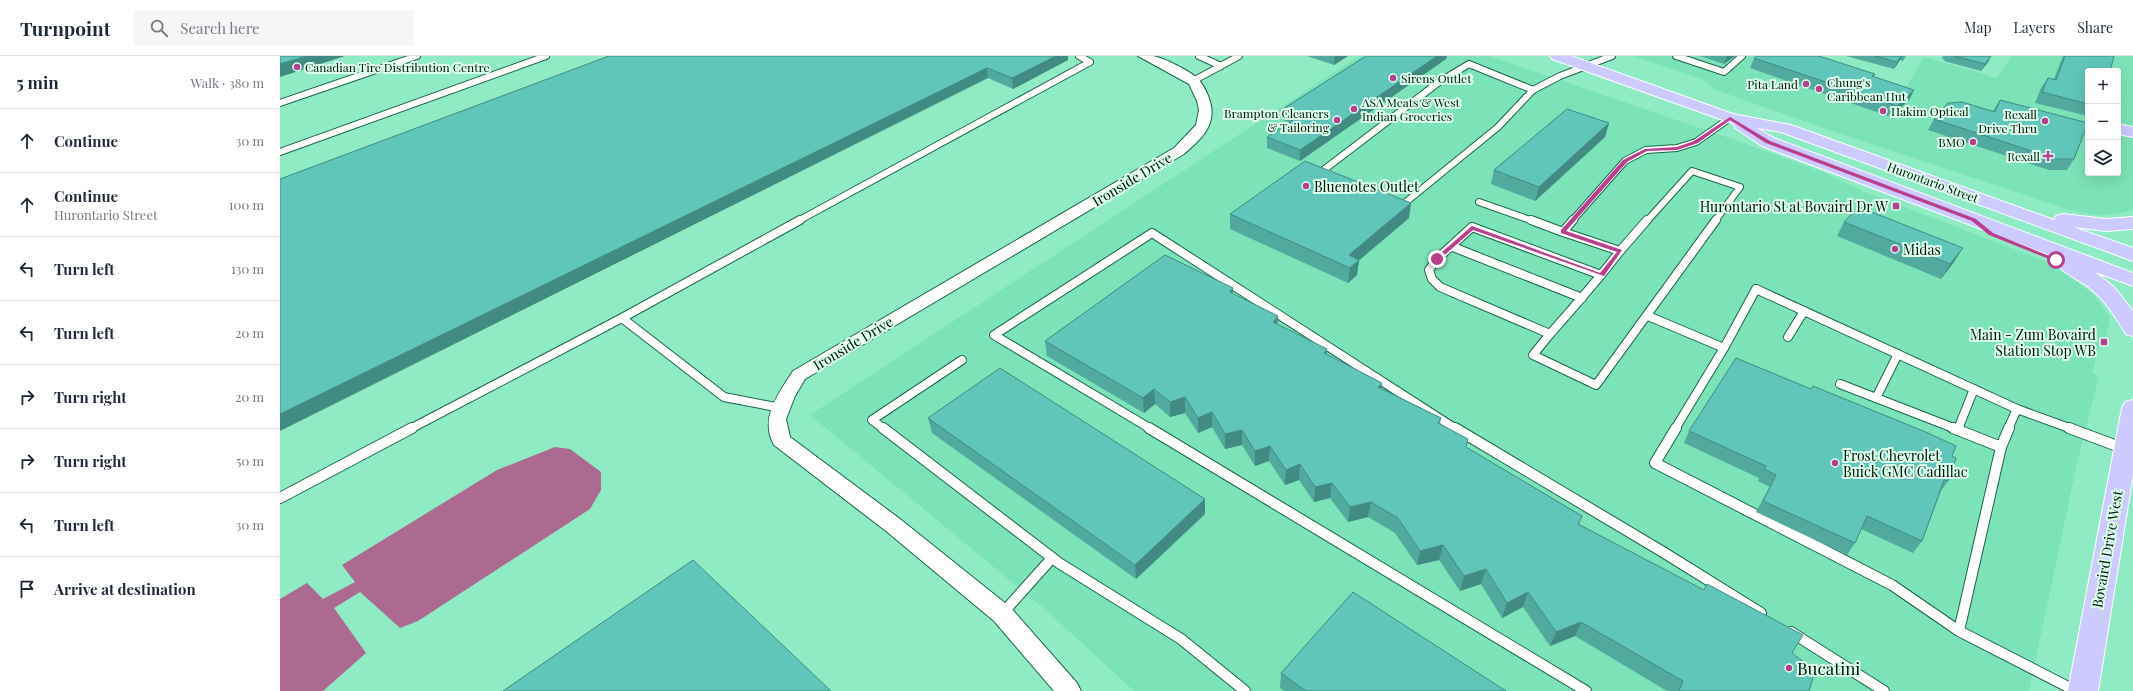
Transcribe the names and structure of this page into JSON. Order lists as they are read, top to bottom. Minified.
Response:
{"streets":{"main road":["Hurontario Street","Bovaird Drive West"],"street":["Ironside Drive"]},"places":{"other":["Canadian Tire Distribution Centre","Sirens Outlet","Pita Land","Chung's Caribbean Hut","ASA Meats & West Indian Groceries","Hakim Optical","Brampton Cleaners & Tailoring","Rexall Drive Thru","BMO","Bluenotes Outlet","Midas","Frost Chevrolet Buick GMC Cadillac","Bucatini"],"health":["Rexall"],"transit":["Hurontario St at Bovaird Dr W","Main - Zum Bovaird Station Stop WB"]},"page":{"header":"Turnpoint","search":"Search here","nav":["Map","Layers","Share"],"heading":["5 min","Walk · 380 m"],"map_buttons":["+","−"],"list":[["Continue","30 m"],["Continue","Hurontario Street","100 m"],["Turn left","130 m"],["Turn left","20 m"],["Turn right","20 m"],["Turn right","50 m"],["Turn left","30 m"],"Arrive at destination"]}}
